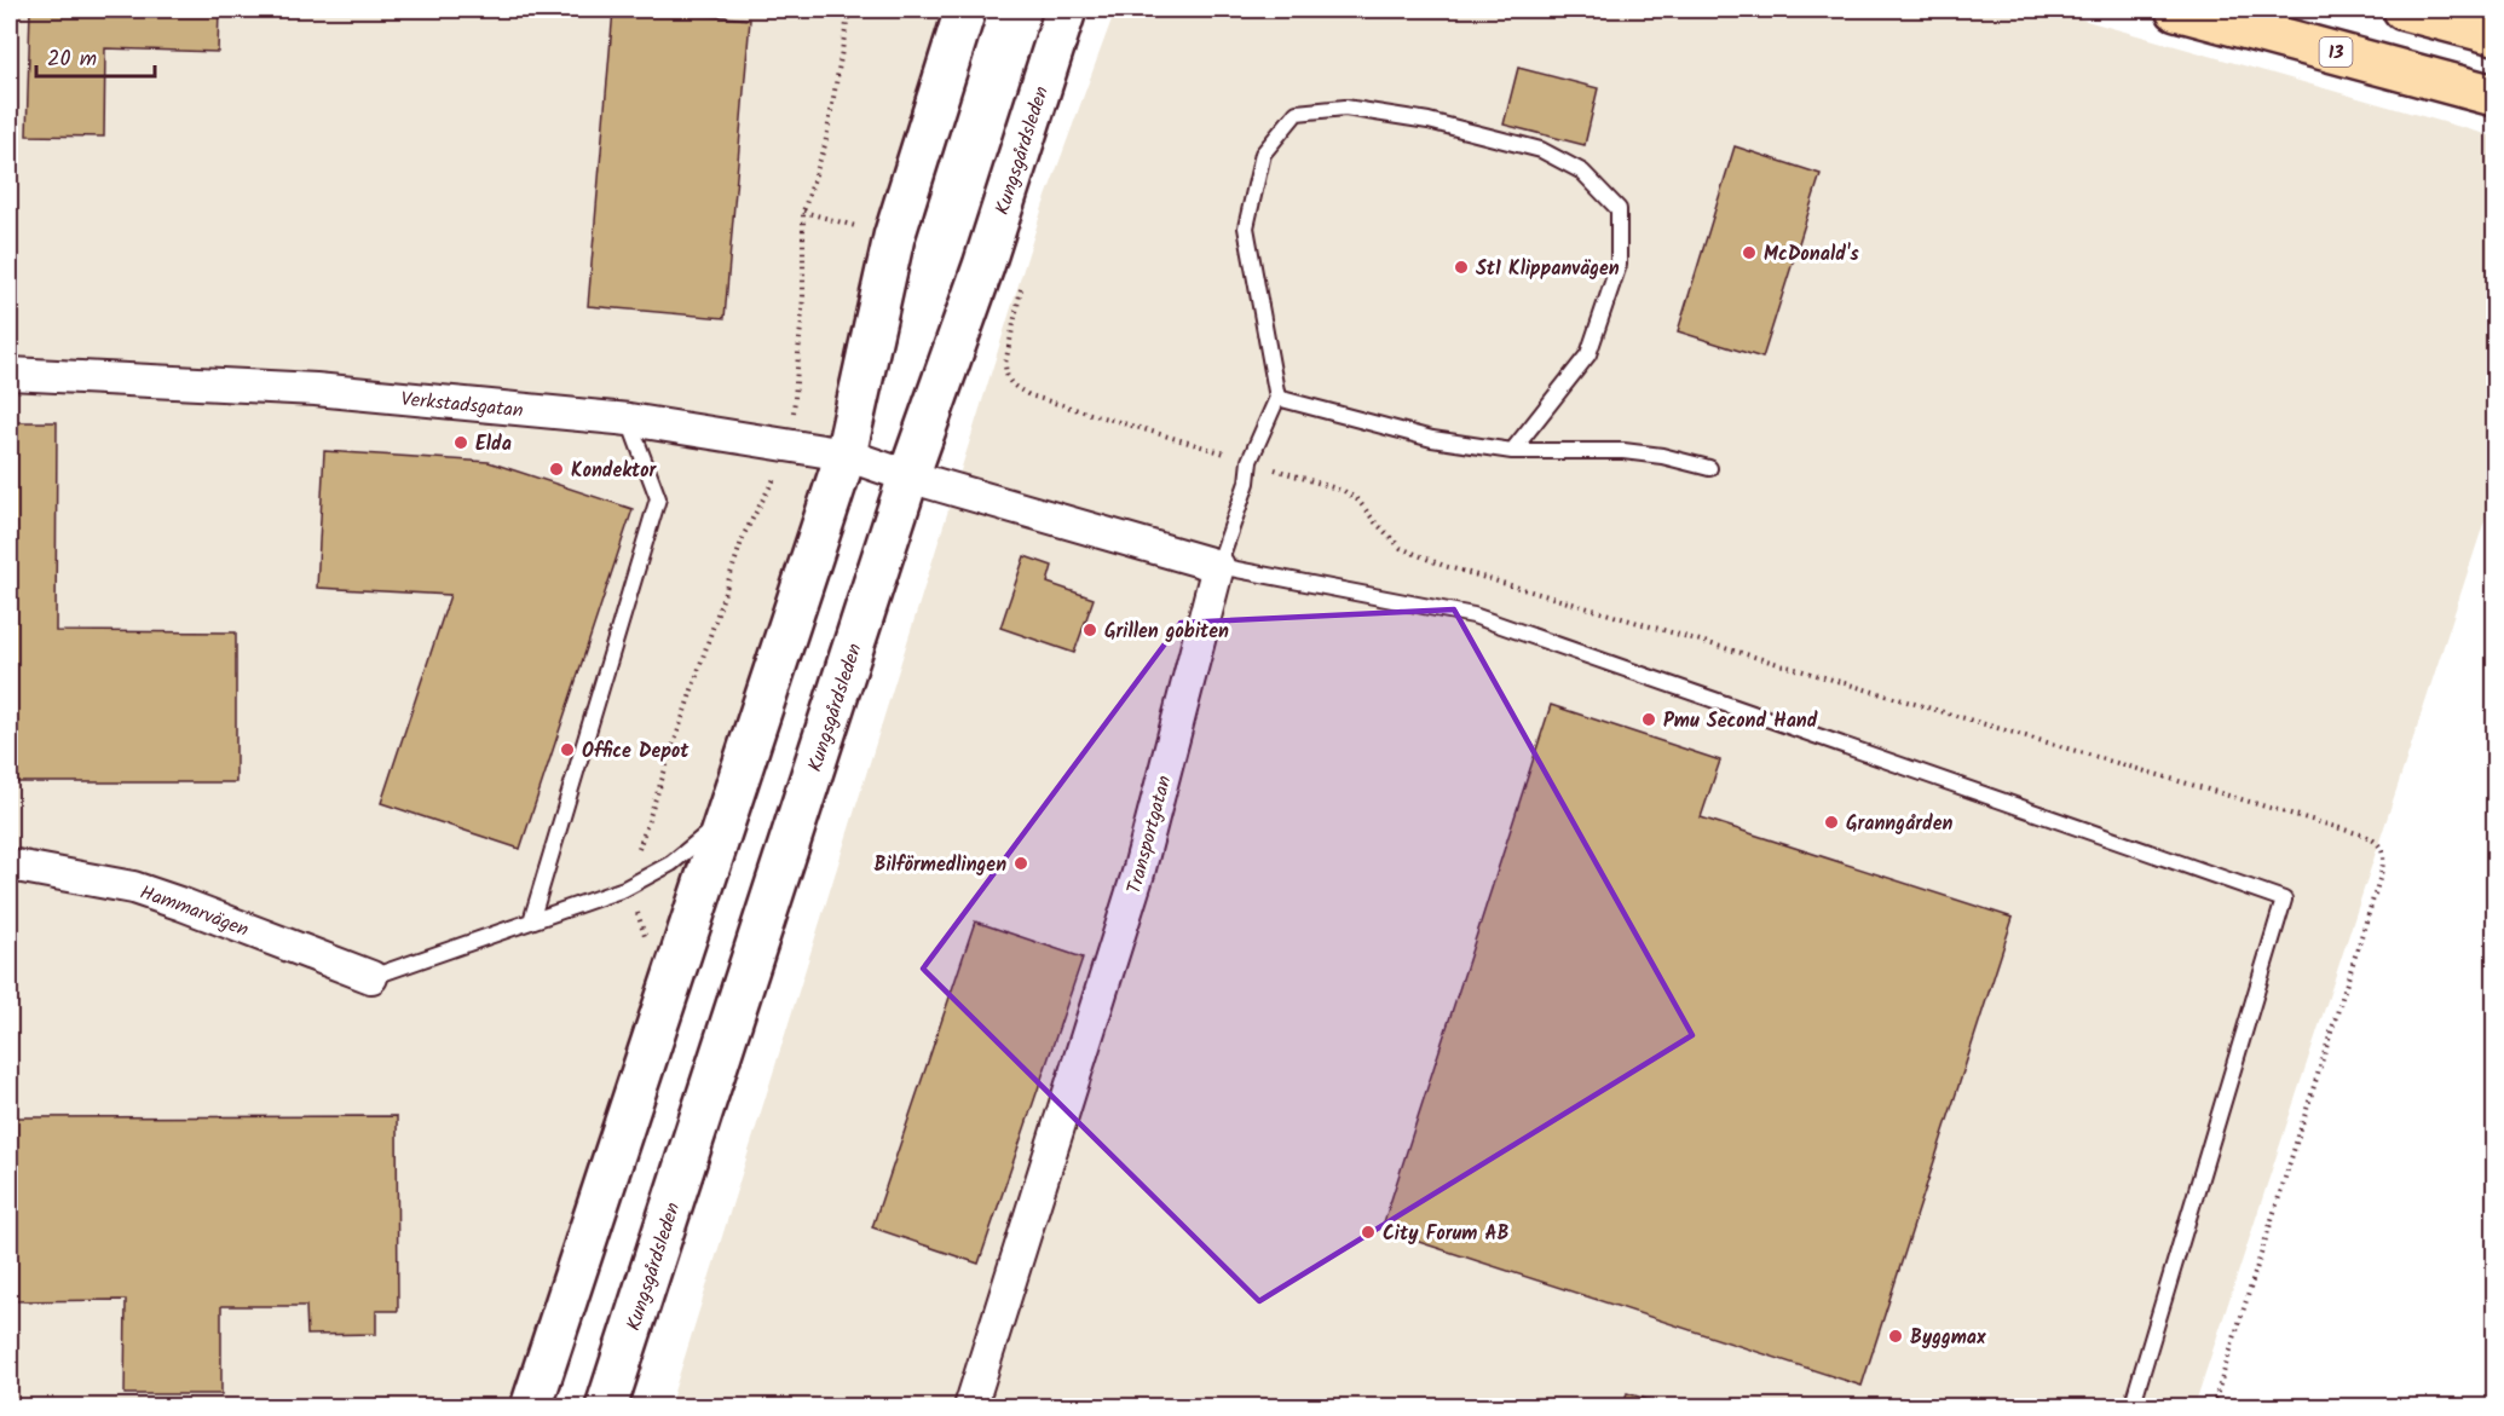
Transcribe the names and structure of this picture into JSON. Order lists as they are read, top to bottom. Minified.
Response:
{"streets":{"main road":["13","Kungsgårdsleden"],"street":["Verkstadsgatan","Transportgatan","Hammarvägen"]},"crossings":[["Kungsgårdsleden","Verkstadsgatan"]],"places":["McDonald's","St1 Klippanvägen","Elda","Kondektor","Grillen gobiten","Pmu Second Hand","Office Depot","Granngården","Bilförmedlingen","City Forum AB","Byggmax"],"scale_bar":"20 m"}
